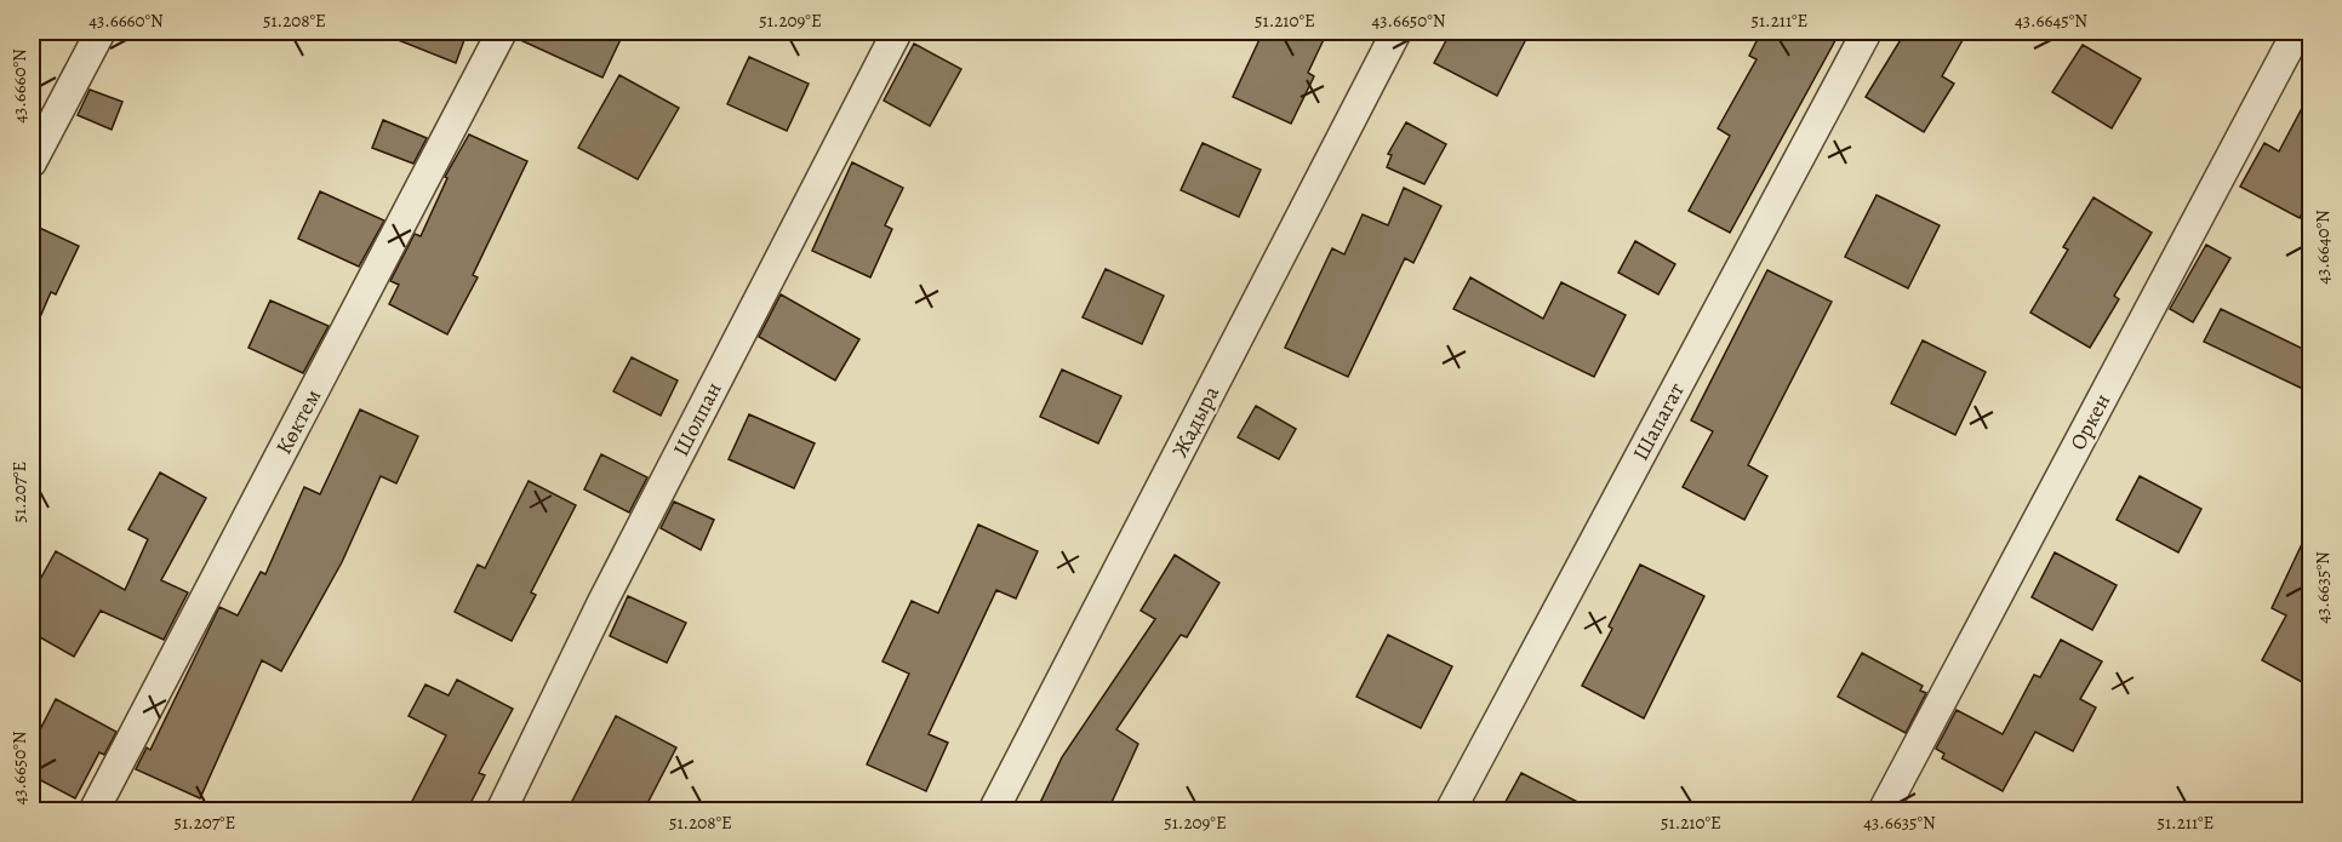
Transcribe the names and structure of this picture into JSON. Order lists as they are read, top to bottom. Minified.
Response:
{"streets":{"street":["Шолпан","Көктем","Жадыра","Шапагат","Оркен"]},"coordinates":["43.6660°N","51.208°E","51.209°E","51.210°E","43.6650°N","51.211°E","43.6645°N","43.6640°N","51.207°E","43.6635°N"]}
